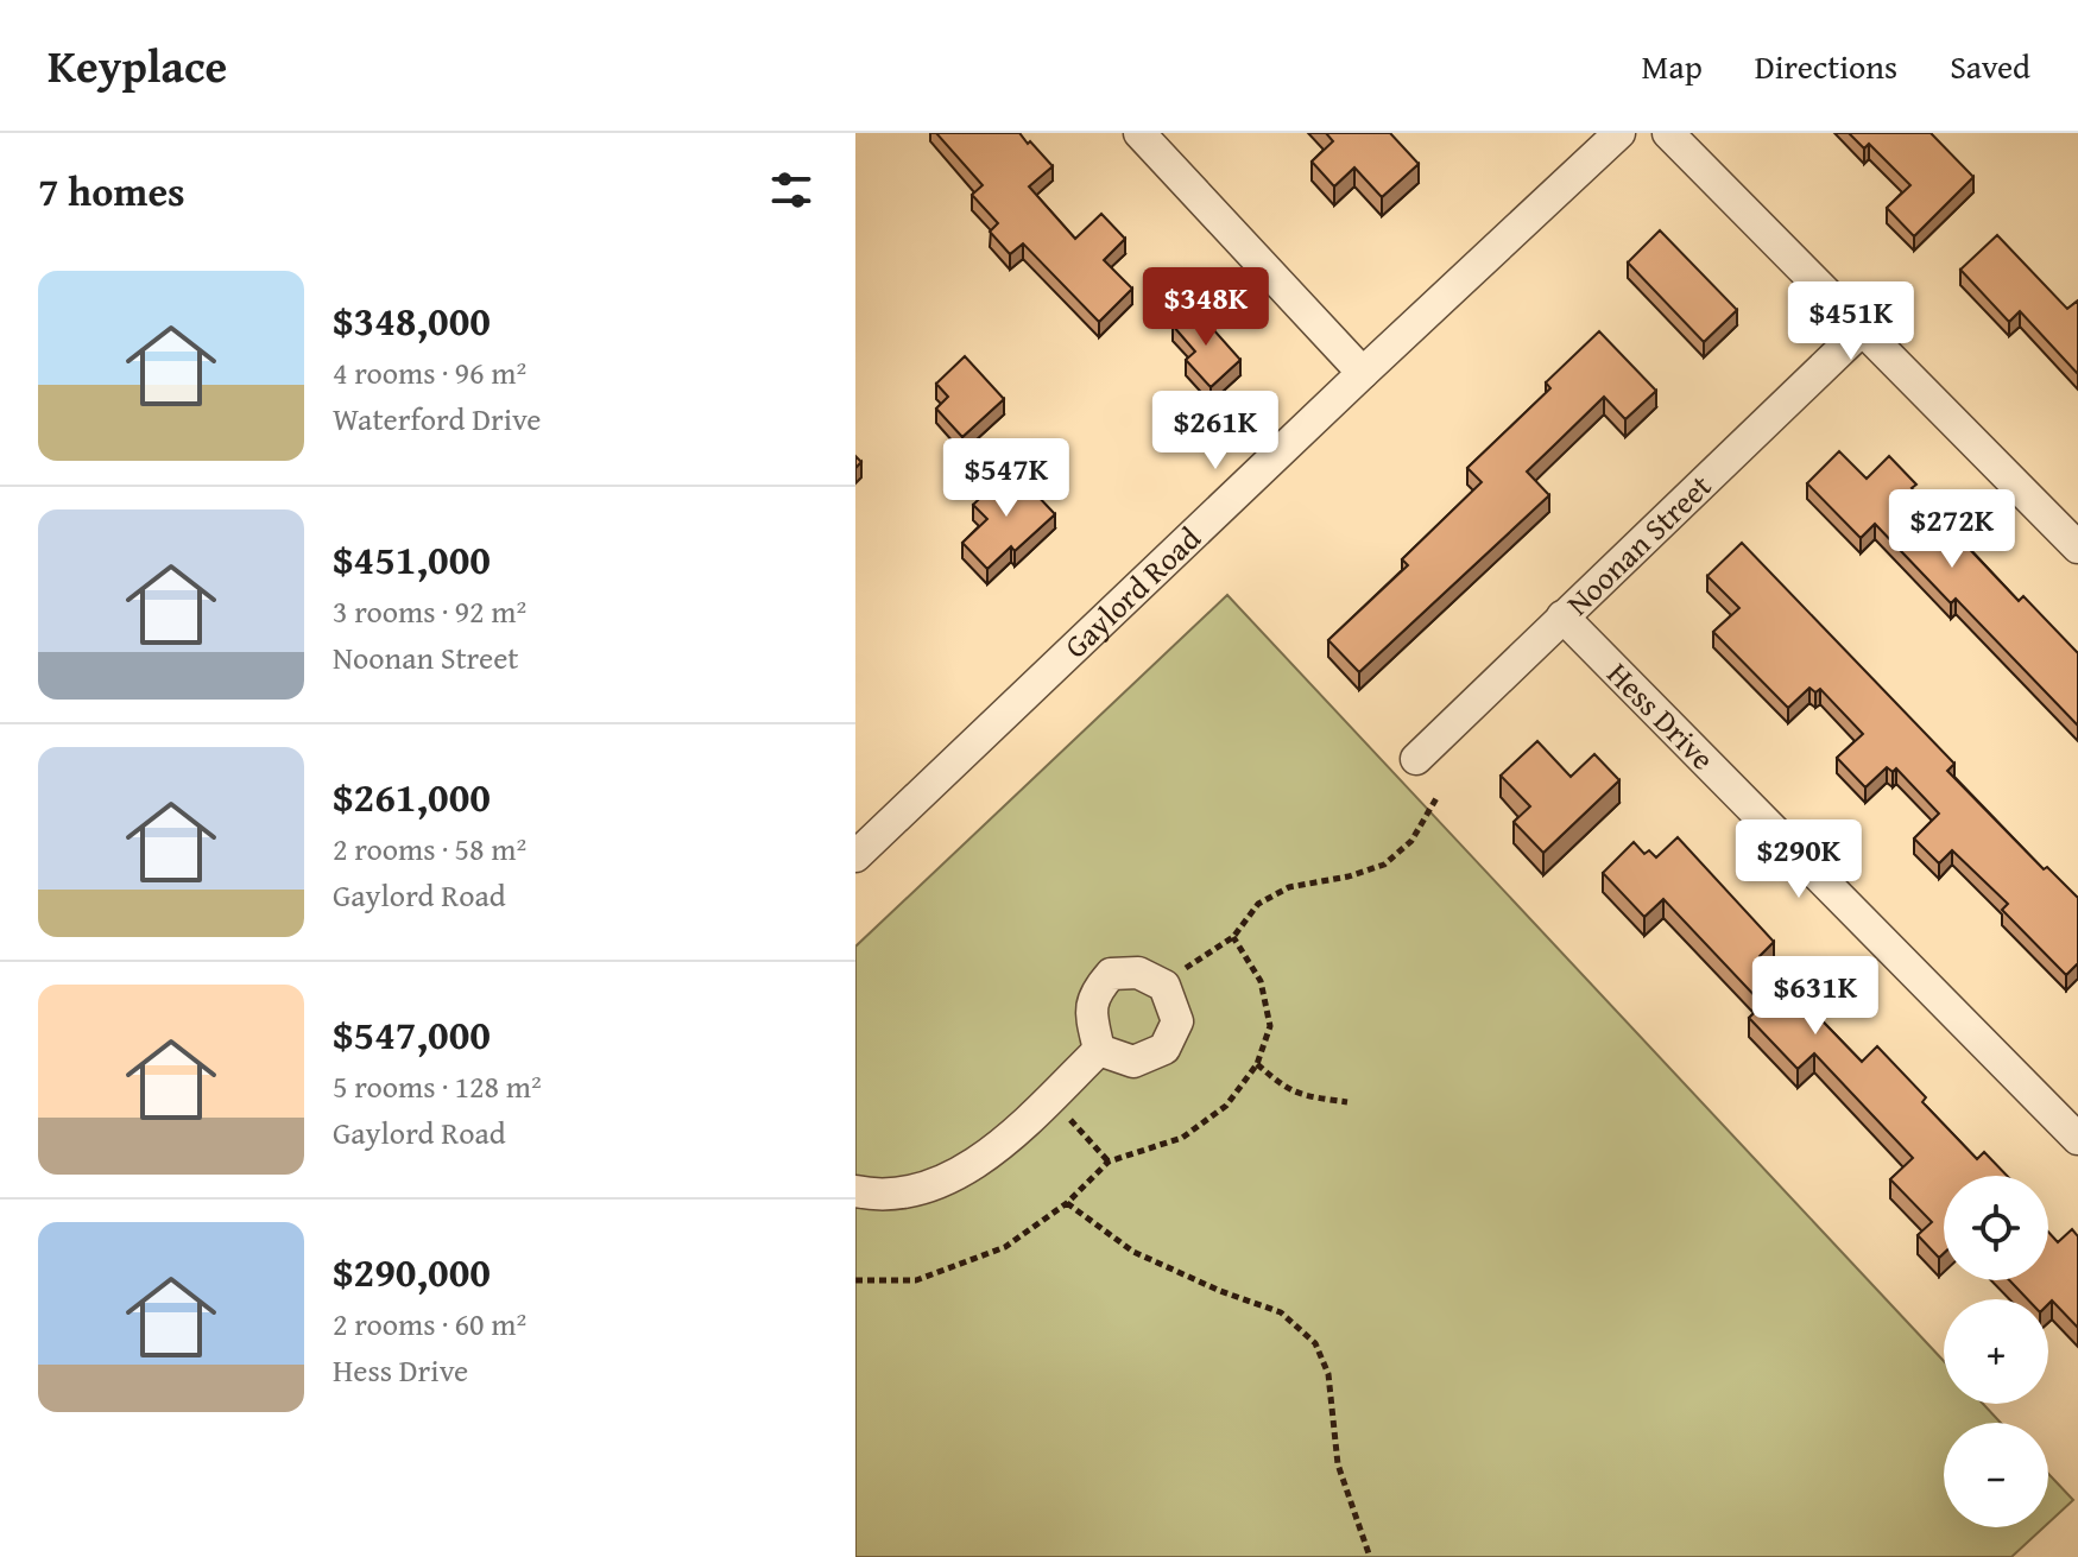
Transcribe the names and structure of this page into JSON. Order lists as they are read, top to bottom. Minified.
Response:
{"streets":{"street":["Noonan Street","Gaylord Road","Hess Drive"]},"crossings":[["Noonan Street","Hess Drive"]],"page":{"header":"Keyplace","nav":["Map","Directions","Saved"],"heading":"7 homes","list":[{"name":"$348,000","note":"4 rooms · 96 m² · Waterford Drive"},{"name":"$451,000","note":"3 rooms · 92 m² · Noonan Street"},{"name":"$261,000","note":"2 rooms · 58 m² · Gaylord Road"},{"name":"$547,000","note":"5 rooms · 128 m² · Gaylord Road"},{"name":"$290,000","note":"2 rooms · 60 m² · Hess Drive"}],"price":["$348K","$451K","$261K","$547K","$272K","$290K","$631K"],"map_buttons":["+","−"]}}
